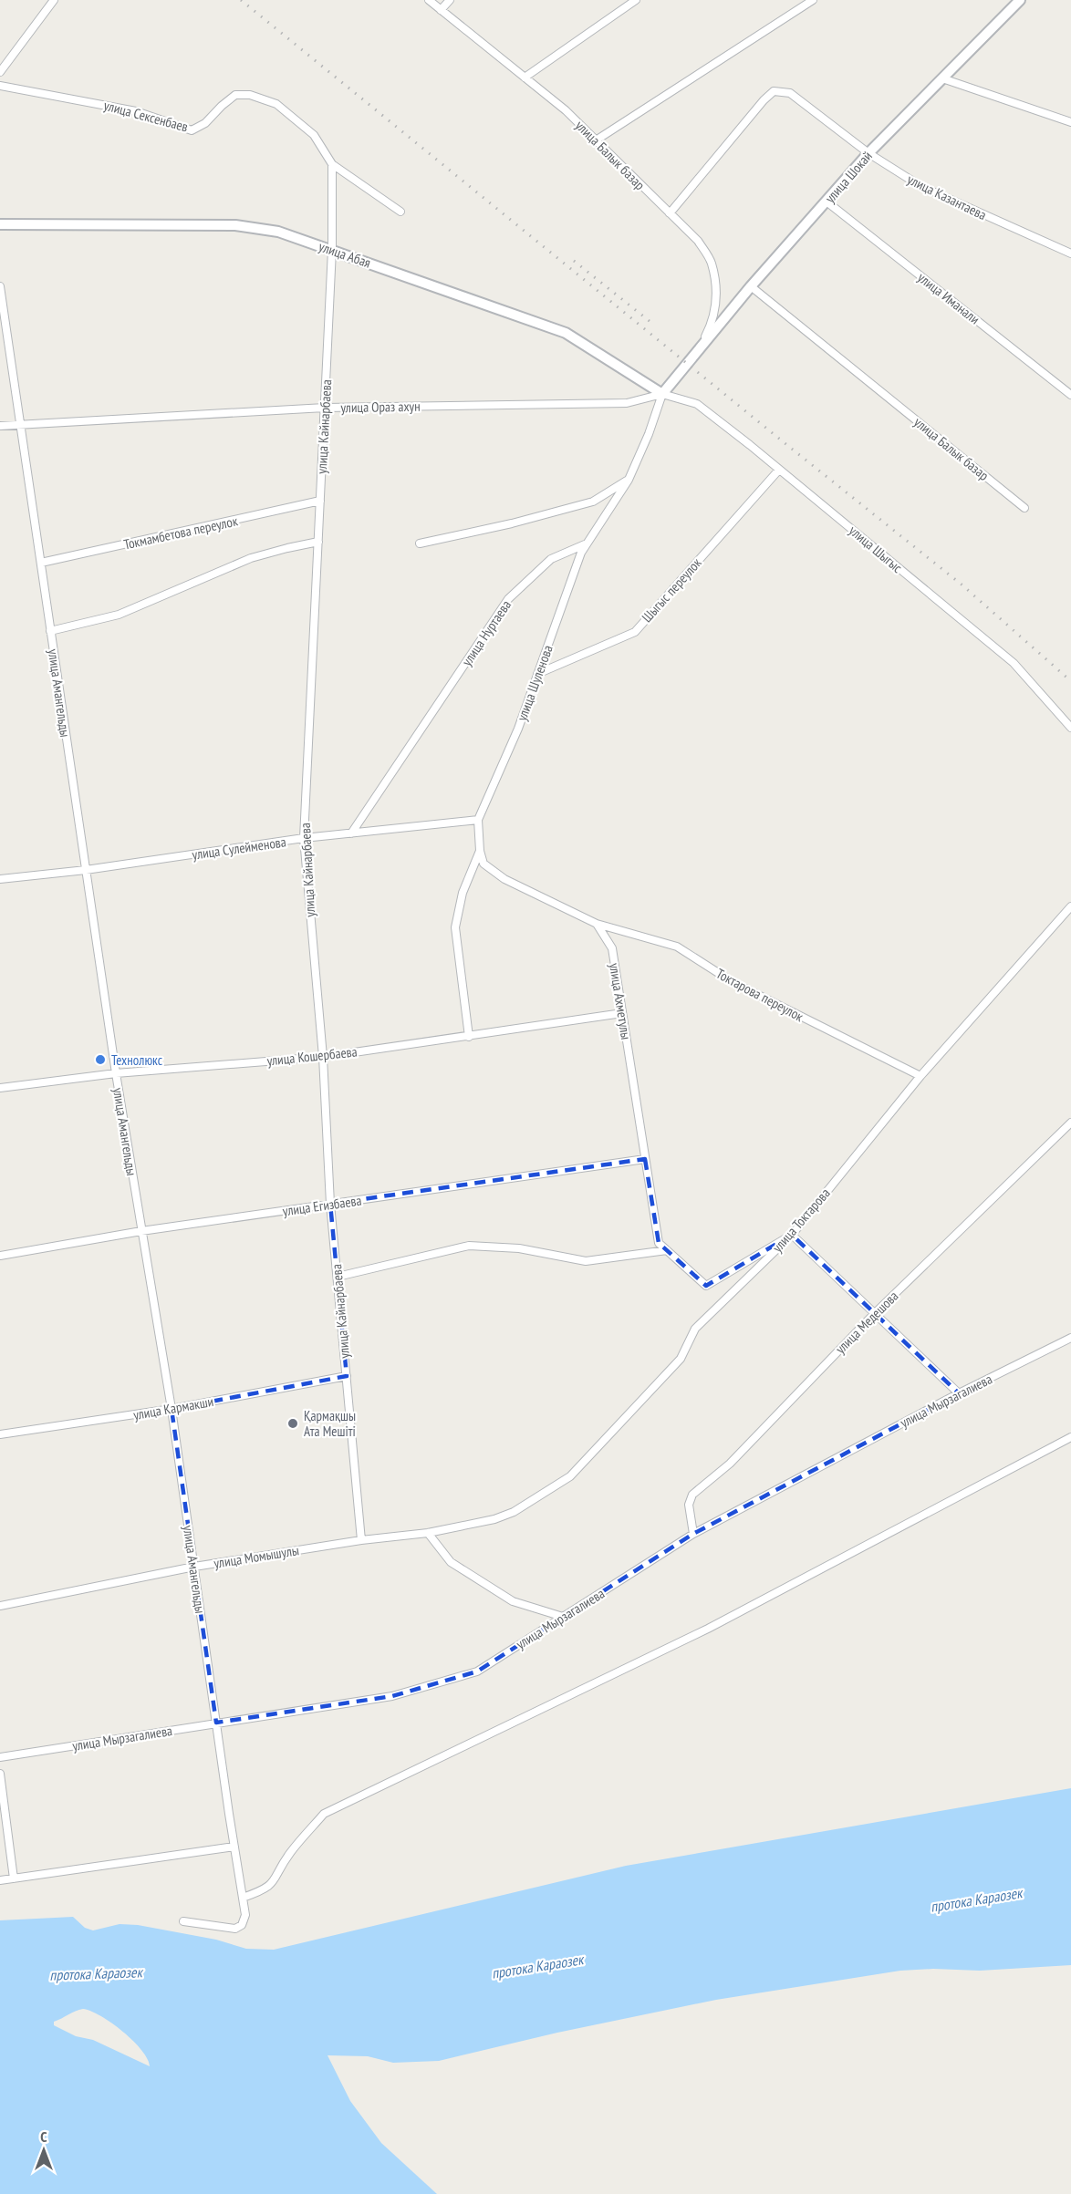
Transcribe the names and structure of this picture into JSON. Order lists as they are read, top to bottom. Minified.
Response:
{"streets":{"street":["улица Сексенбаев","улица Балык базар","улица Шокай","улица Казантаева","улица Абая","улица Иманали","улица Ораз ахун","улица Кайнарбаева","Токмамбетова переулок","улица Шыгыс","Шыгыс переулок","улица Нуртаева","улица Шуленова","улица Амангельды","улица Сулейменова","Токтарова переулок","улица Ахметулы","улица Кошербаева","улица Егизбаева","улица Токтарова","улица Медешова","улица Мырзагалиева","улица Кармакши","улица Момышулы"]},"crossings":[["улица Сексенбаев","улица Кайнарбаева"],["улица Балык базар","улица Шокай"],["улица Балык базар","улица Казантаева"],["улица Шокай","улица Казантаева"],["улица Шокай","улица Абая"],["улица Шокай","улица Иманали"],["улица Шокай","улица Ораз ахун"],["улица Шокай","улица Шыгыс"],["улица Абая","улица Ораз ахун"],["улица Абая","улица Кайнарбаева"],["улица Абая","улица Шыгыс"],["улица Ораз ахун","улица Кайнарбаева"],["улица Ораз ахун","улица Шыгыс"],["улица Ораз ахун","улица Амангельды"],["улица Кайнарбаева","Токмамбетова переулок"],["улица Кайнарбаева","улица Сулейменова"],["улица Кайнарбаева","улица Кошербаева"],["улица Кайнарбаева","улица Егизбаева"],["улица Кайнарбаева","улица Кармакши"],["улица Кайнарбаева","улица Момышулы"],["Токмамбетова переулок","улица Амангельды"],["улица Шыгыс","Шыгыс переулок"],["Шыгыс переулок","улица Шуленова"],["улица Нуртаева","улица Шуленова"],["улица Нуртаева","улица Сулейменова"],["улица Шуленова","улица Сулейменова"],["улица Амангельды","улица Сулейменова"],["улица Амангельды","улица Кошербаева"],["улица Амангельды","улица Егизбаева"],["улица Амангельды","улица Мырзагалиева"],["улица Амангельды","улица Кармакши"],["улица Амангельды","улица Момышулы"],["Токтарова переулок","улица Ахметулы"],["Токтарова переулок","улица Токтарова"],["улица Ахметулы","улица Кошербаева"],["улица Ахметулы","улица Егизбаева"],["улица Ахметулы","улица Токтарова"],["улица Токтарова","улица Момышулы"],["улица Медешова","улица Мырзагалиева"]],"water":["протока Караозек"],"places":["Технолюкс","Қармақшы Ата Мешіті"],"north":"top"}
